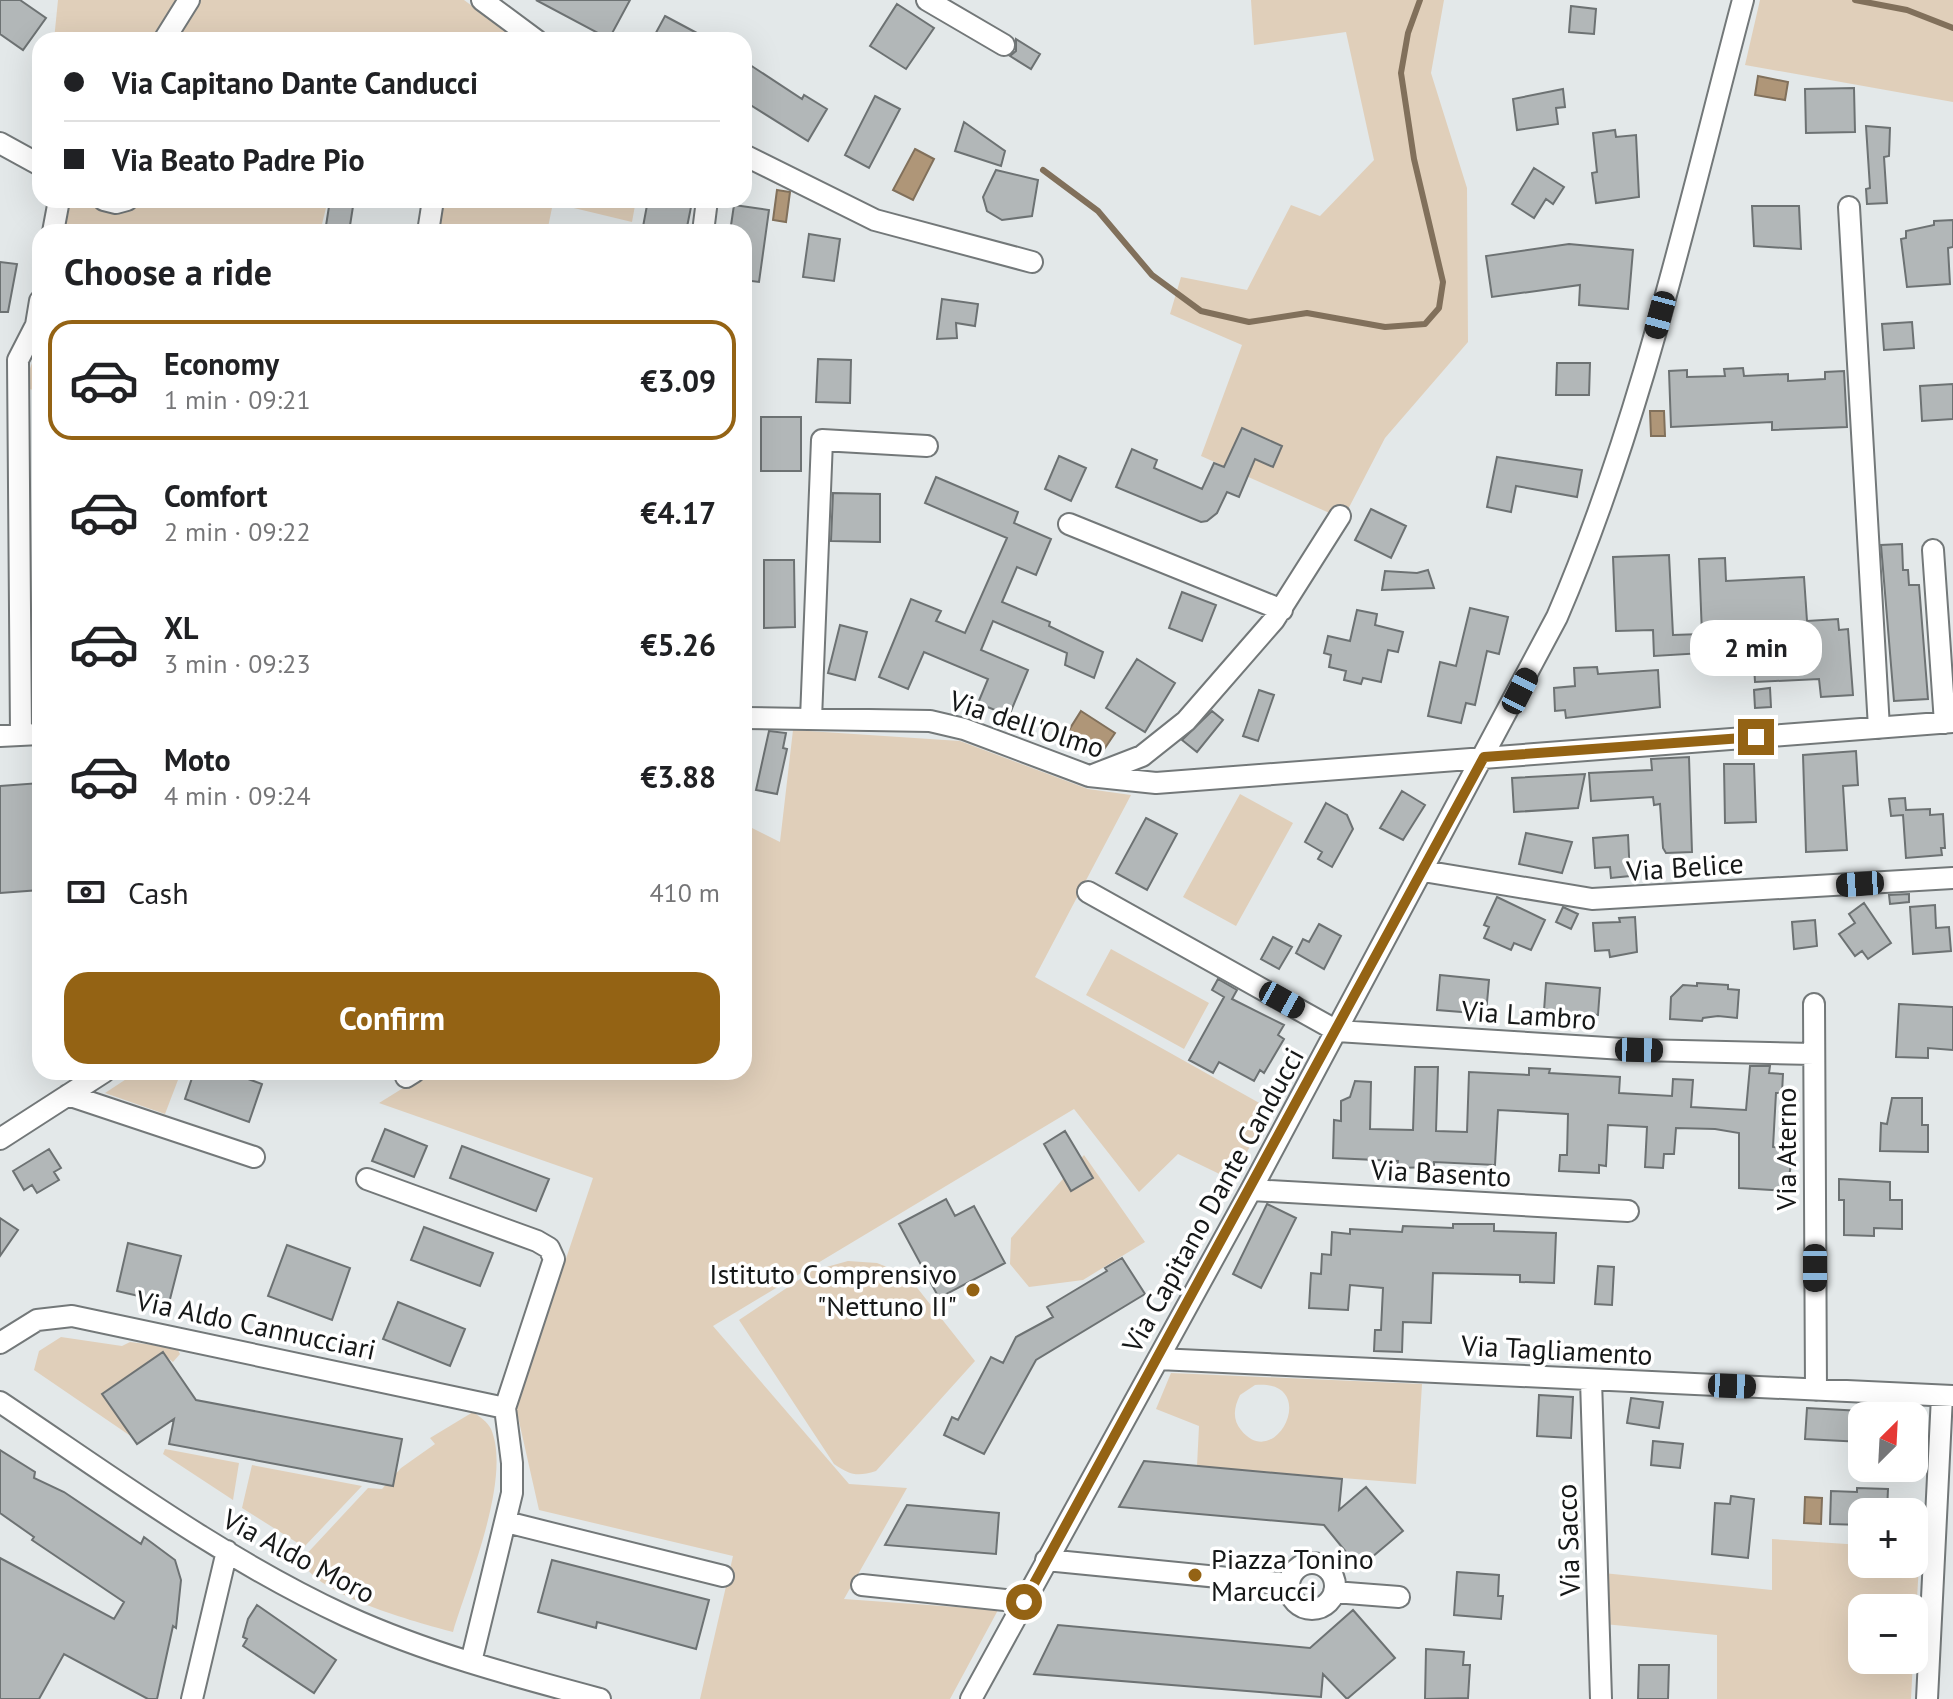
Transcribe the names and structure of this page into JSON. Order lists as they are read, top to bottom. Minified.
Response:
{"streets":{"street":["Via dell'Olmo","Via Belice","Via Lambro","Via Aterno","Via Basento","Via Capitano Dante Canducci","Via Aldo Cannucciari","Via Tagliamento","Via Sacco","Via Aldo Moro"]},"crossings":[["Via dell'Olmo","Via Capitano Dante Canducci"],["Via Belice","Via Capitano Dante Canducci"],["Via Lambro","Via Aterno"],["Via Lambro","Via Capitano Dante Canducci"],["Via Aterno","Via Tagliamento"],["Via Basento","Via Capitano Dante Canducci"],["Via Capitano Dante Canducci","Via Tagliamento"],["Via Tagliamento","Via Sacco"]],"places":["Istituto Comprensivo \"Nettuno II\"","Piazza Tonino Marcucci"],"north":"top right","page":{"banner":["Via Capitano Dante Canducci","Via Beato Padre Pio"],"heading":"Choose a ride","list":[{"name":"Economy","note":"1 min · 09:21","value":"€3.09"},{"name":"Comfort","note":"2 min · 09:22","value":"€4.17"},{"name":"XL","note":"3 min · 09:23","value":"€5.26"},{"name":"Moto","note":"4 min · 09:24","value":"€3.88"}],"bubble":"2 min","pay":["Cash","410 m"],"buttons":"Confirm","map_buttons":["+","−"]}}
